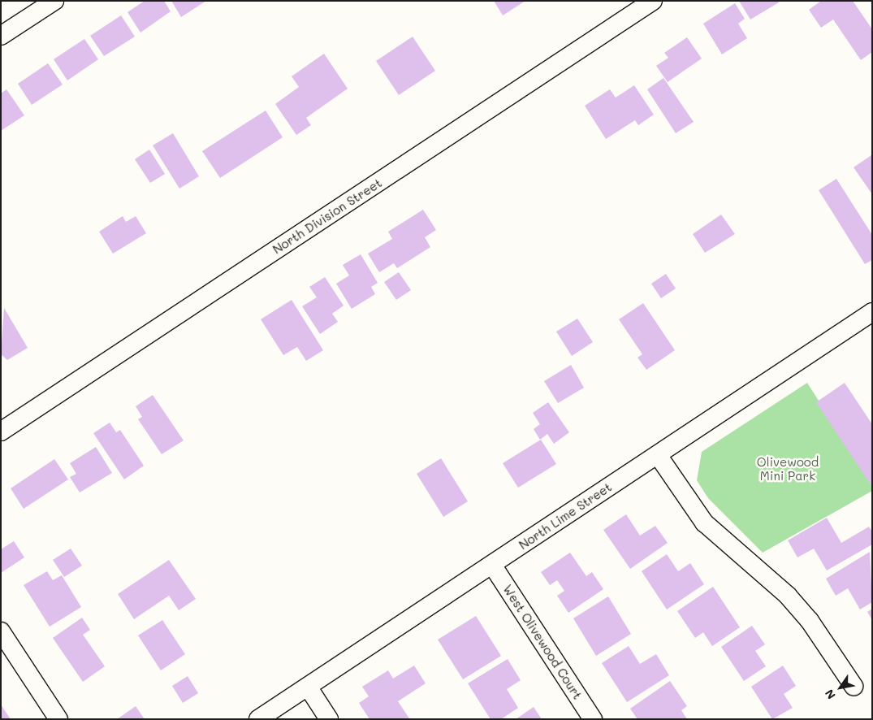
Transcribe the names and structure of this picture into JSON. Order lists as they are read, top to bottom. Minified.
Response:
{"streets":{"street":["North Division Street","North Lime Street","West Olivewood Court"]},"crossings":[["North Lime Street","West Olivewood Court"]],"parks":["Olivewood Mini Park"],"north":"bottom left"}
